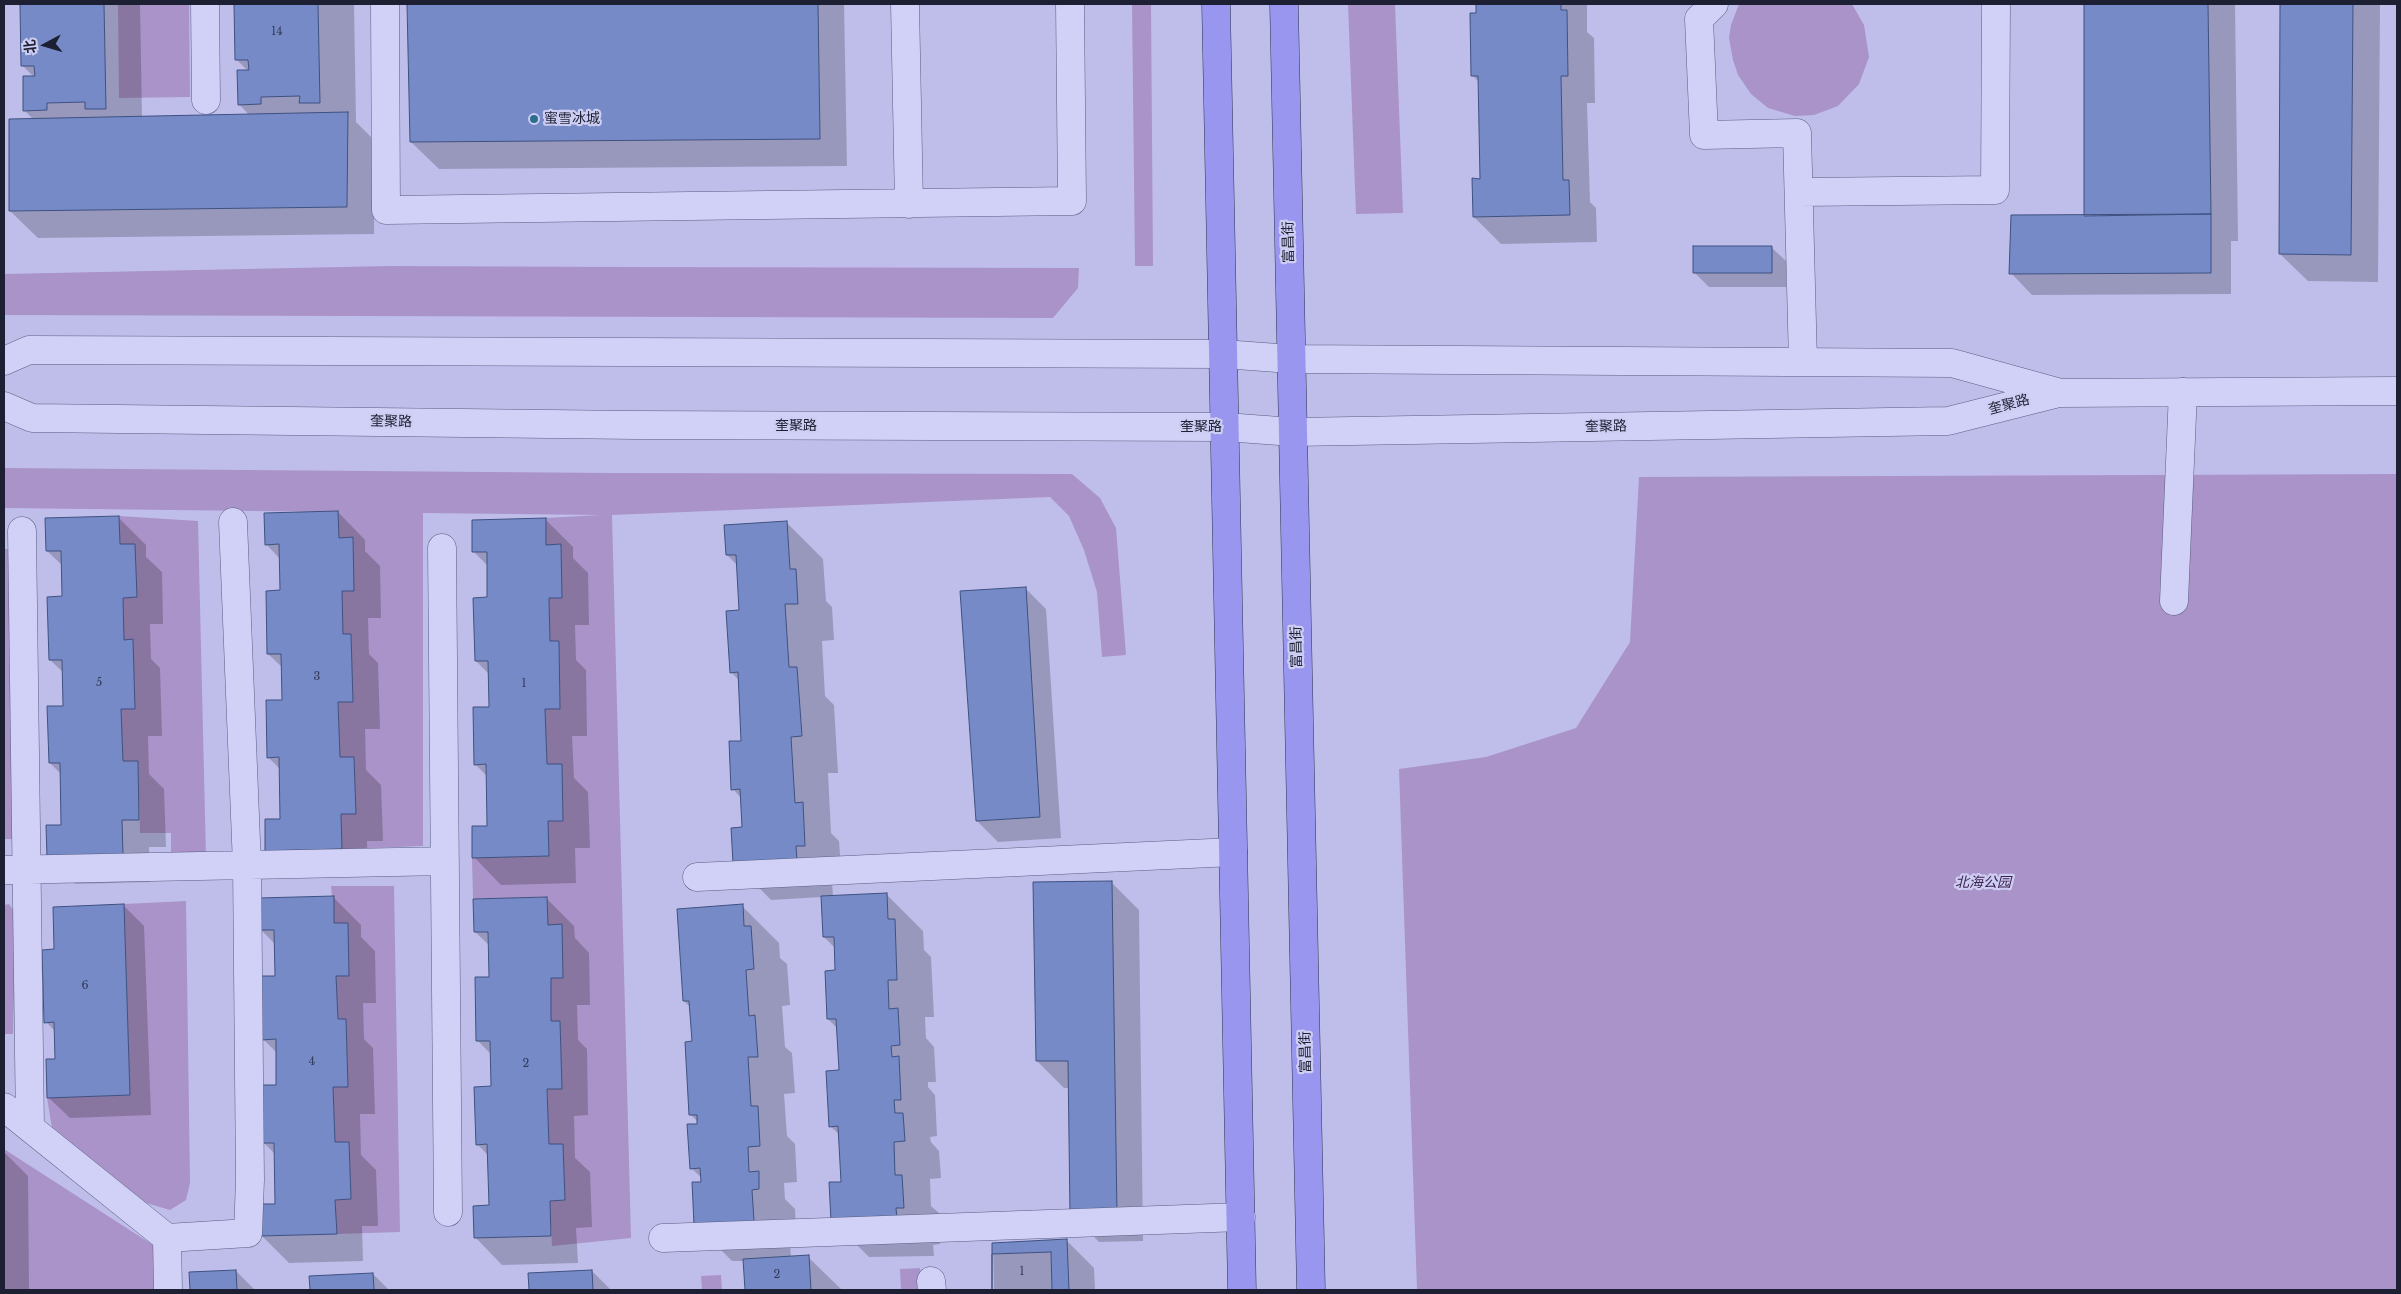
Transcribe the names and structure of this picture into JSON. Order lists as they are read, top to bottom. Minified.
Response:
{"streets":{"main road":["富昌街"],"street":["奎聚路"]},"crossings":[["富昌街","奎聚路"]],"parks":["北海公园"],"places":["蜜雪冰城"],"house_numbers":["14","3","5","1","6","4","2","1","2"],"north":"left"}
